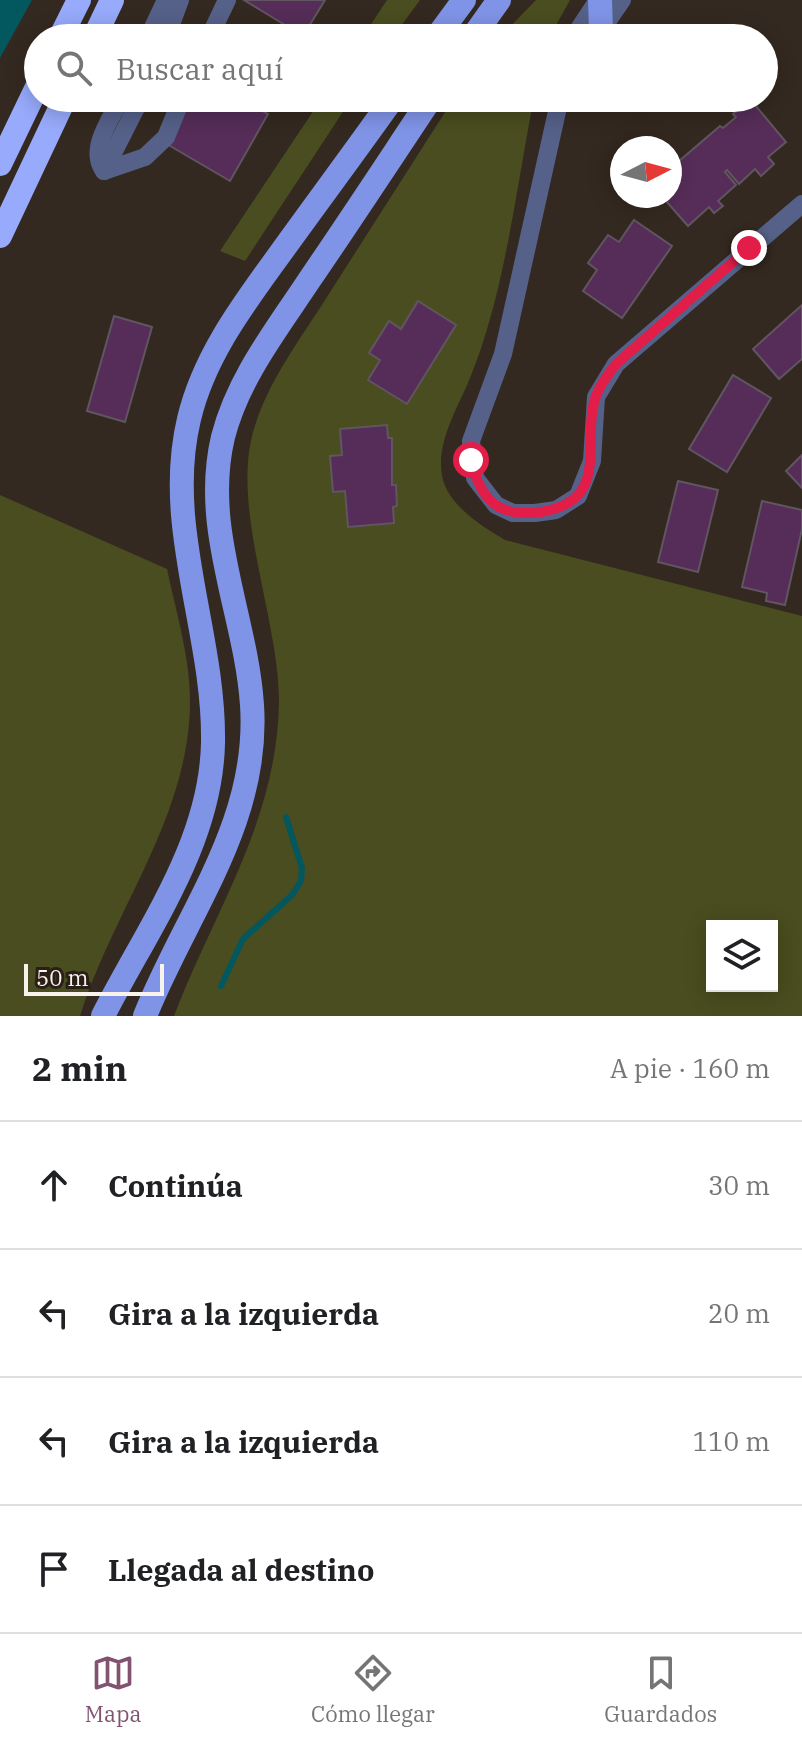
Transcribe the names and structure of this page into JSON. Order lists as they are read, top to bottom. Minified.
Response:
{"scale_bar":"50 m","north":"right","page":{"search":"Buscar aquí","scale":"50 m","heading":["2 min","A pie · 160 m"],"list":[["Continúa","30 m"],["Gira a la izquierda","20 m"],["Gira a la izquierda","110 m"],"Llegada al destino"],"nav":["Mapa","Cómo llegar","Guardados"]}}
